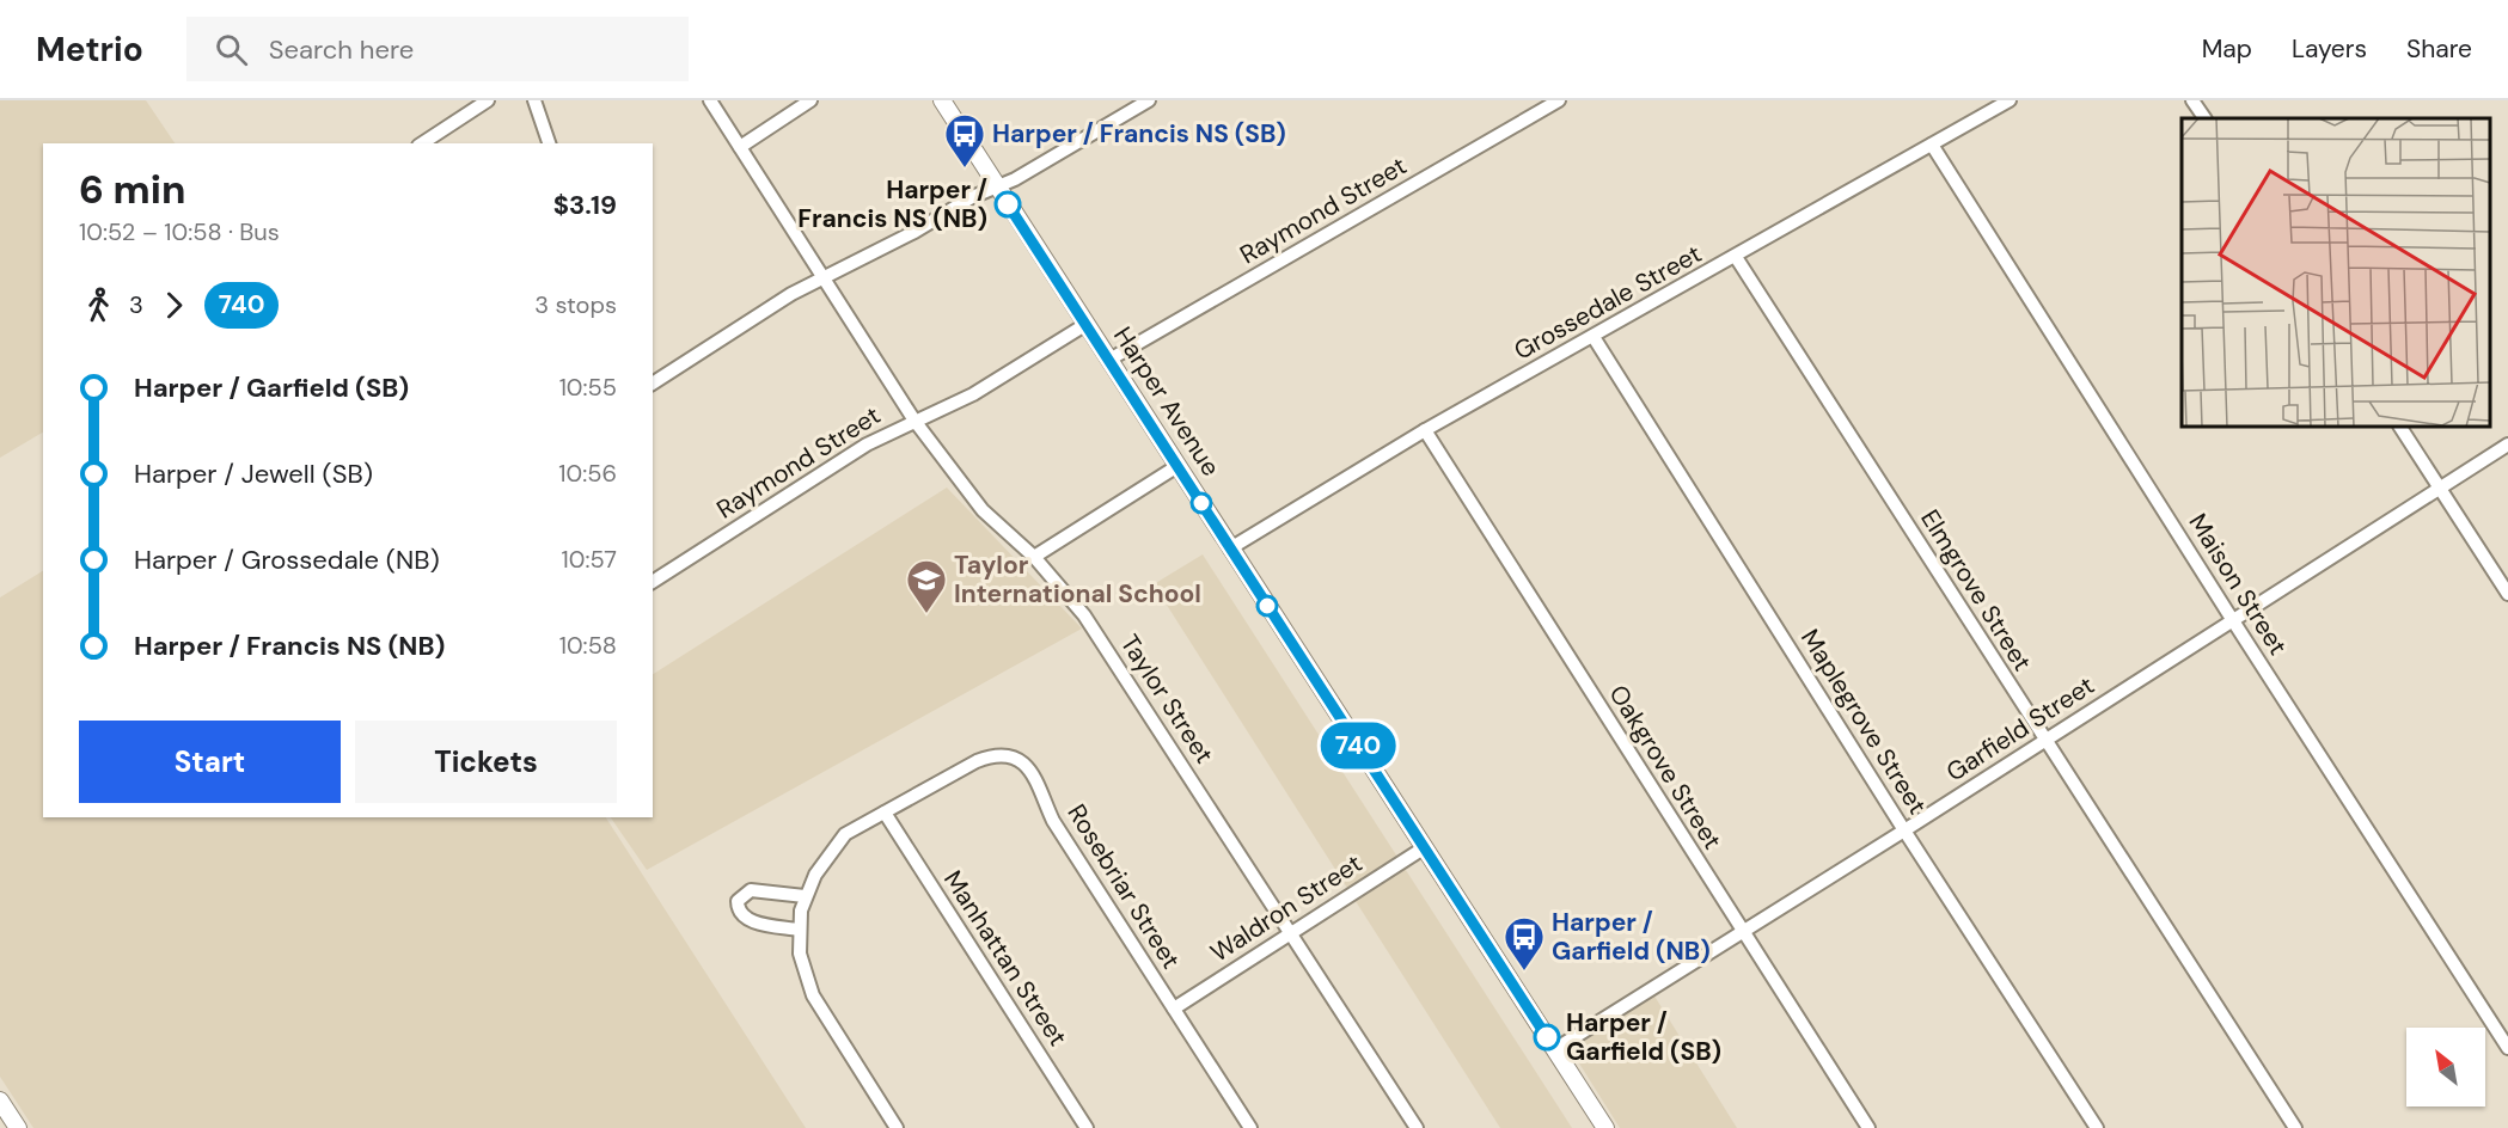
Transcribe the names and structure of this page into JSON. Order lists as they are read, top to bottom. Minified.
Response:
{"streets":{"main road":["Harper Avenue"],"street":["Raymond Street","Grossedale Street","Maison Street","Elmgrove Street","Taylor Street","Maplegrove Street","Garfield Street","Oakgrove Street","Rosebriar Street","Waldron Street","Manhattan Street"]},"crossings":[["Raymond Street","Harper Avenue"],["Raymond Street","Taylor Street"],["Grossedale Street","Harper Avenue"],["Grossedale Street","Maison Street"],["Grossedale Street","Elmgrove Street"],["Grossedale Street","Maplegrove Street"],["Grossedale Street","Oakgrove Street"],["Harper Avenue","Garfield Street"],["Harper Avenue","Waldron Street"],["Maison Street","Garfield Street"],["Elmgrove Street","Garfield Street"],["Taylor Street","Waldron Street"],["Maplegrove Street","Garfield Street"],["Garfield Street","Oakgrove Street"],["Rosebriar Street","Waldron Street"],["Rosebriar Street","Manhattan Street"]],"places":{"bus stop":["Harper / Francis NS (SB)","Harper / Garfield (NB)"],"other":["Harper / Francis NS (NB)","Harper / Garfield (SB)"],"school or university":["Taylor International School"]},"lines":["bus line 740"],"north":"top left","page":{"header":"Metrio","search":"Search here","nav":["Map","Layers","Share"],"on_map":"740","heading":["6 min","10:52 – 10:58 · Bus","$3.19"],"legs":["3","740","3 stops"],"list":[{"name":"Harper / Garfield (SB)","value":"10:55"},{"name":"Harper / Jewell (SB)","value":"10:56"},{"name":"Harper / Grossedale (NB)","value":"10:57"},{"name":"Harper / Francis NS (NB)","value":"10:58"}],"buttons":["Start","Tickets"]}}
